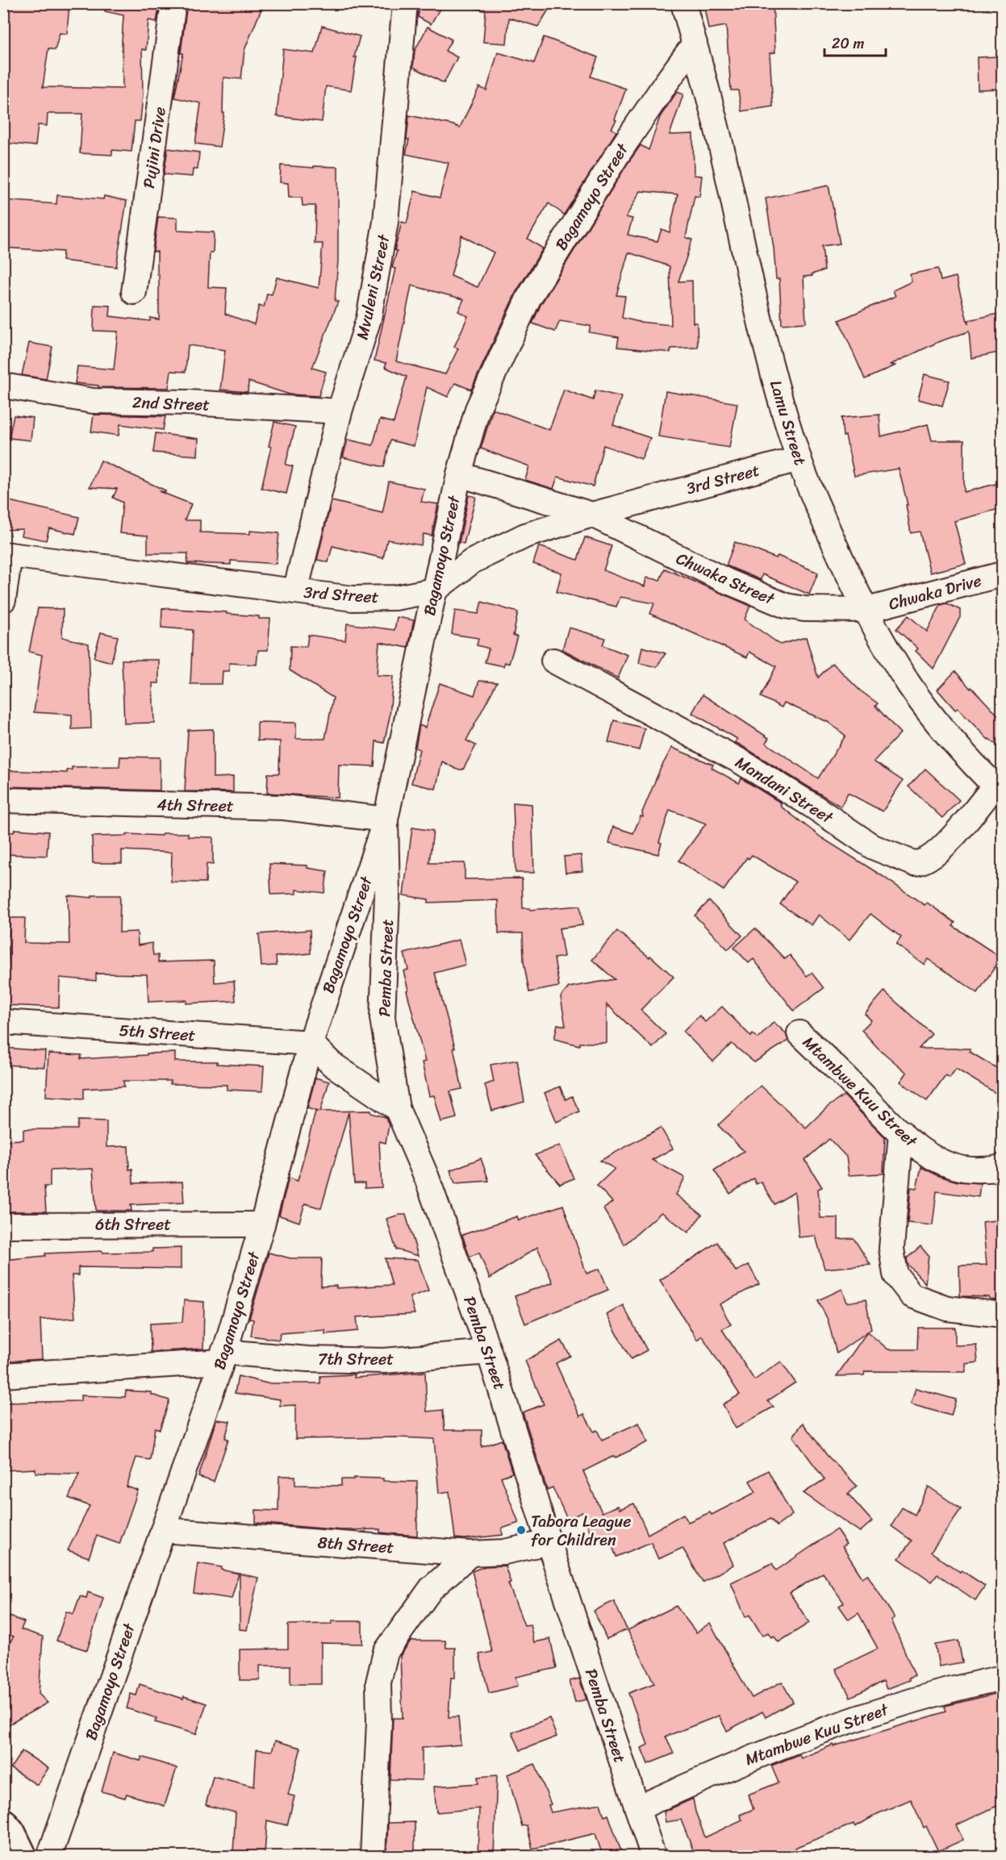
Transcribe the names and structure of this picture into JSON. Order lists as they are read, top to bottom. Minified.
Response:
{"streets":{"street":["Pujini Drive","Bagamoyo Street","Mvuleni Street","2nd Street","Lamu Street","3rd Street","Chwaka Street","Chwaka Drive","Mandani Street","4th Street","Pemba Street","5th Street","Mtambwe Kuu Street","6th Street","7th Street","8th Street"]},"crossings":[["Bagamoyo Street","Lamu Street"],["Bagamoyo Street","3rd Street"],["Bagamoyo Street","Chwaka Street"],["Bagamoyo Street","4th Street"],["Bagamoyo Street","Pemba Street"],["Bagamoyo Street","5th Street"],["Bagamoyo Street","6th Street"],["Bagamoyo Street","7th Street"],["Bagamoyo Street","8th Street"],["Mvuleni Street","2nd Street"],["Mvuleni Street","3rd Street"],["Lamu Street","3rd Street"],["Lamu Street","Chwaka Street"],["Lamu Street","Chwaka Drive"],["Lamu Street","Mandani Street"],["3rd Street","Chwaka Street"],["Chwaka Street","Chwaka Drive"],["4th Street","Pemba Street"],["Pemba Street","Mtambwe Kuu Street"],["Pemba Street","7th Street"],["Pemba Street","8th Street"]],"places":["Tabora League for Children"],"scale_bar":"20 m"}
